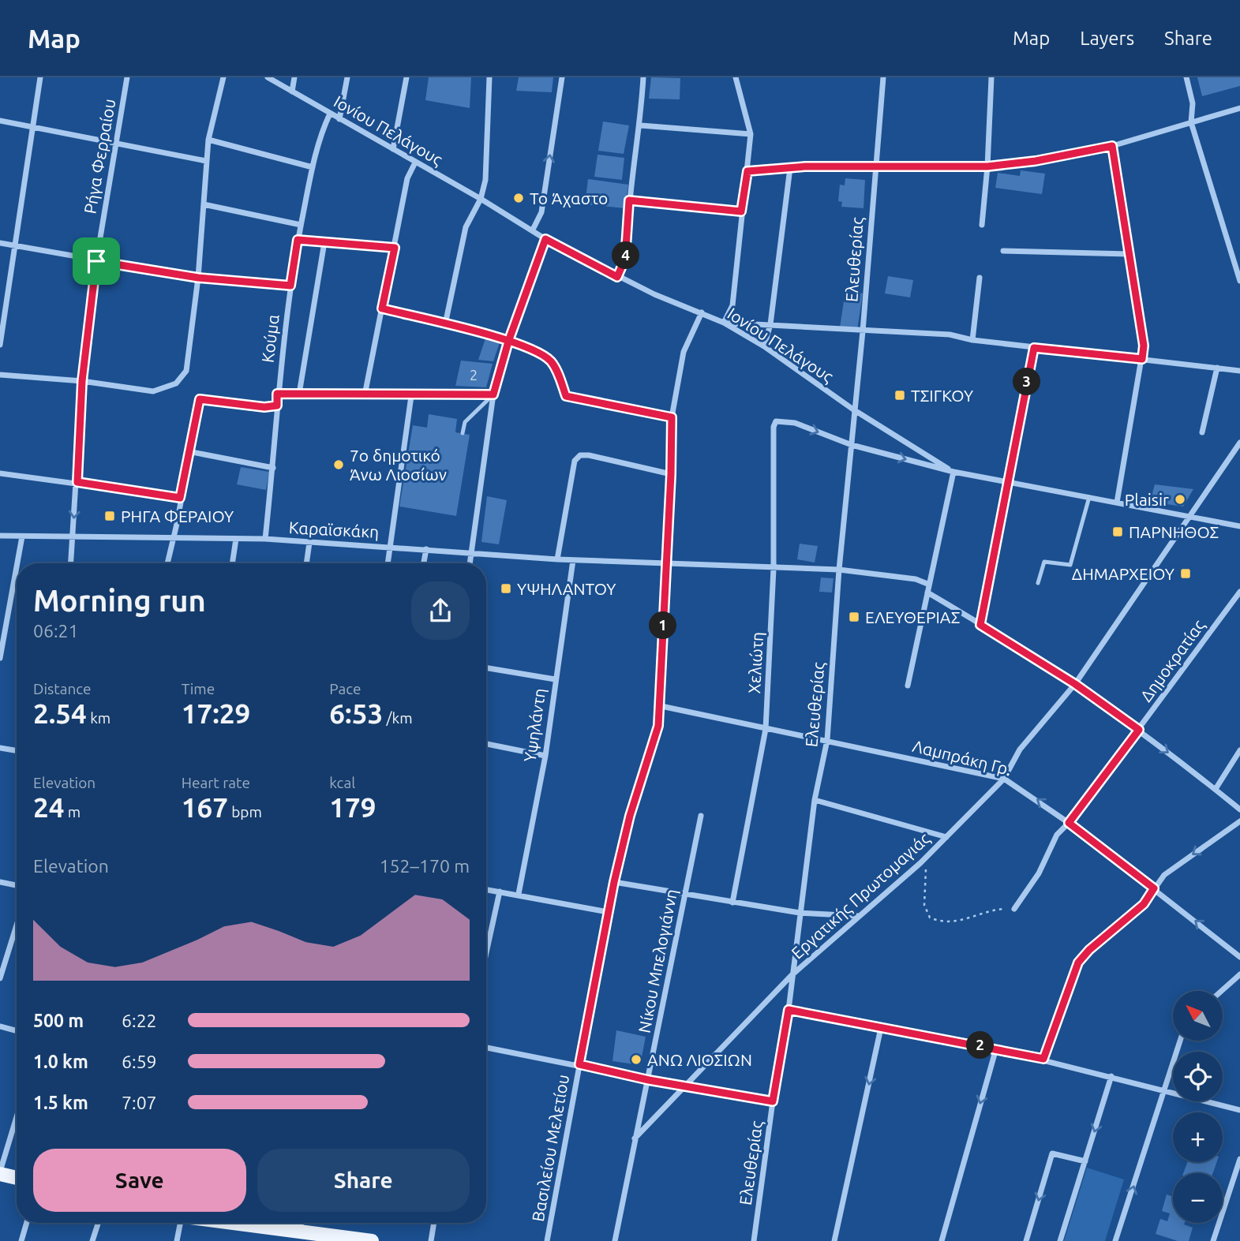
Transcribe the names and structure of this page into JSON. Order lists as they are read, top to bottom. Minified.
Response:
{"streets":{"street":["Ιονίου Πελάγους","Ρήγα Φερραίου","Ελευθερίας","Κούμα","Καραϊσκάκη","Δημοκρατίας","Χελιώτη","Υψηλάντη","Λαμπράκη Γρ.","Εργατικής Πρωτομαγιάς","Νίκου Μπελογιάννη","Βασιλείου Μελετίου"]},"crossings":[["Ιονίου Πελάγους","Ελευθερίας"],["Ιονίου Πελάγους","Κούμα"],["Ιονίου Πελάγους","Βασιλείου Μελετίου"],["Ρήγα Φερραίου","Καραϊσκάκη"],["Ελευθερίας","Καραϊσκάκη"],["Ελευθερίας","Χελιώτη"],["Ελευθερίας","Λαμπράκη Γρ."],["Ελευθερίας","Εργατικής Πρωτομαγιάς"],["Κούμα","Καραϊσκάκη"],["Καραϊσκάκη","Χελιώτη"],["Καραϊσκάκη","Υψηλάντη"],["Καραϊσκάκη","Βασιλείου Μελετίου"],["Δημοκρατίας","Λαμπράκη Γρ."],["Χελιώτη","Λαμπράκη Γρ."],["Λαμπράκη Γρ.","Εργατικής Πρωτομαγιάς"],["Λαμπράκη Γρ.","Βασιλείου Μελετίου"],["Εργατικής Πρωτομαγιάς","Νίκου Μπελογιάννη"]],"places":{"other":["Το Άχαστο","7ο δημοτικό Άνω Λιοσίων","Plaisir","ΑΝΩ ΛΙΟΣΙΩΝ"],"transit":["ΤΣΙΓΚΟΥ","ΡΗΓΑ ΦΕΡΑΙΟΥ","ΠΑΡΝΗΘΟΣ","ΔΗΜΑΡΧΕΙΟΥ","ΥΨΗΛΑΝΤΟΥ","ΕΛΕΥΘΕΡΙΑΣ"]},"house_numbers":["2"],"north":"top left","page":{"header":"Map","nav":["Map","Layers","Share"],"pins":["4","3","1","2"],"heading":["Morning run","06:21"],"stats":[["Distance","2.54 km"],["Time","17:29"],["Pace","6:53 /km"],["Elevation","24 m"],["Heart rate","167 bpm"],["kcal","179"]],"chart":["Elevation","152–170 m"],"map_buttons":["+","−"],"list":[{"name":"500 m","note":"6:22"},{"name":"1.0 km","note":"6:59"},{"name":"1.5 km","note":"7:07"}],"buttons":["Save","Share"]}}
